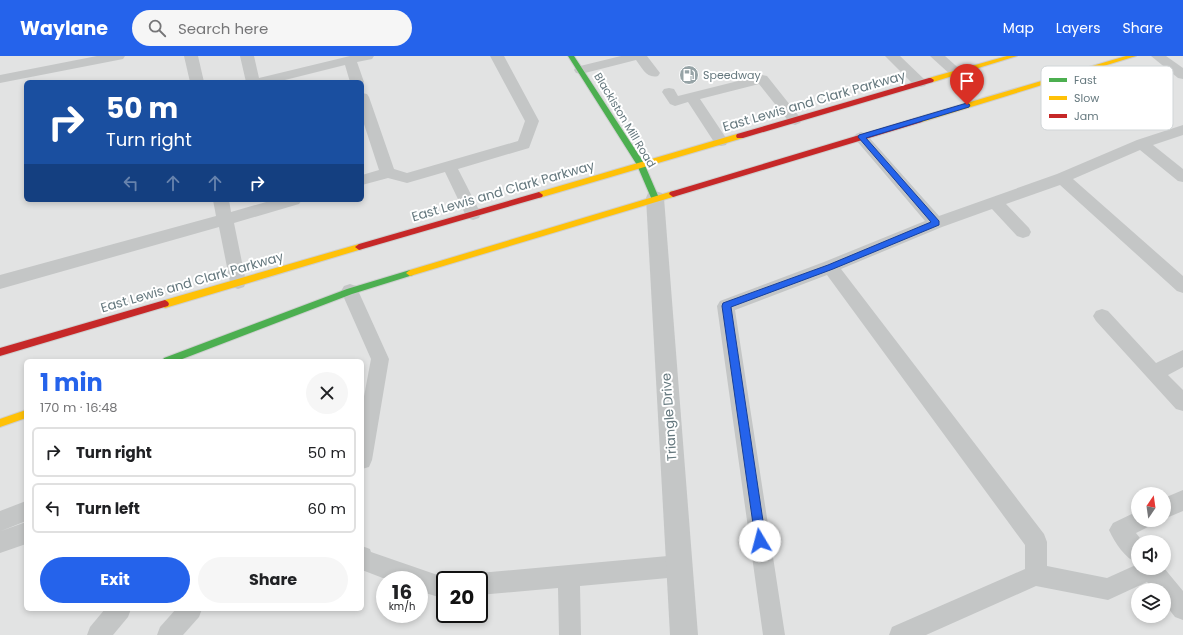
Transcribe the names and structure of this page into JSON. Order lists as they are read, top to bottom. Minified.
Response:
{"streets":{"main road":["East Lewis and Clark Parkway","Blackiston Mill Road"],"street":["Triangle Drive"]},"crossings":[["East Lewis and Clark Parkway","Blackiston Mill Road"],["Blackiston Mill Road","Triangle Drive"]],"places":{"fuel station":["Speedway"]},"legend":["Fast","Slow","Jam"],"north":"top","page":{"header":"Waylane","search":"Search here","nav":["Map","Layers","Share"],"turn":["50 m","Turn right"],"heading":["1 min","170 m · 16:48"],"list":[{"name":"Turn right","value":"50 m"},{"name":"Turn left","value":"60 m"}],"buttons":["Exit","Share"],"speed":"16 km/h","limit":"20"}}
